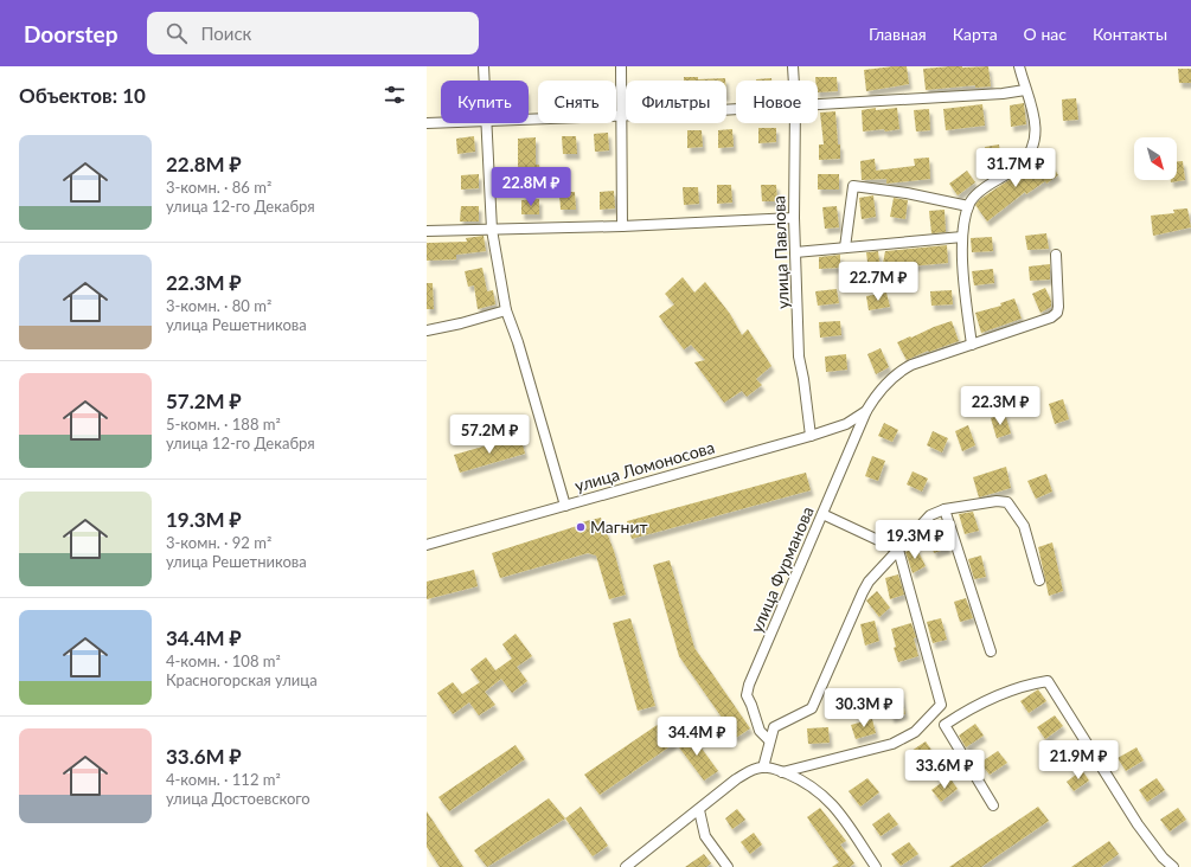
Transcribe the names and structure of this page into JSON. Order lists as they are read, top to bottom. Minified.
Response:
{"streets":{"street":["улица Павлова","улица Ломоносова","улица Фурманова"]},"crossings":[["улица Павлова","улица Ломоносова"],["улица Ломоносова","улица Фурманова"]],"places":["Магнит"],"north":"bottom right","page":{"header":"Doorstep","search":"Поиск","nav":["Главная","Карта","О нас","Контакты"],"heading":"Объектов: 10","chip":["Купить","Снять","Фильтры","Новое"],"list":[{"name":"22.8M ₽","note":"3-комн. · 86 m² · улица 12-го Декабря"},{"name":"22.3M ₽","note":"3-комн. · 80 m² · улица Решетникова"},{"name":"57.2M ₽","note":"5-комн. · 188 m² · улица 12-го Декабря"},{"name":"19.3M ₽","note":"3-комн. · 92 m² · улица Решетникова"},{"name":"34.4M ₽","note":"4-комн. · 108 m² · Красногорская улица"},{"name":"33.6M ₽","note":"4-комн. · 112 m² · улица Достоевского"}],"price":["31.7M ₽","22.8M ₽","22.7M ₽","22.3M ₽","57.2M ₽","19.3M ₽","30.3M ₽","34.4M ₽","21.9M ₽","33.6M ₽"]}}
